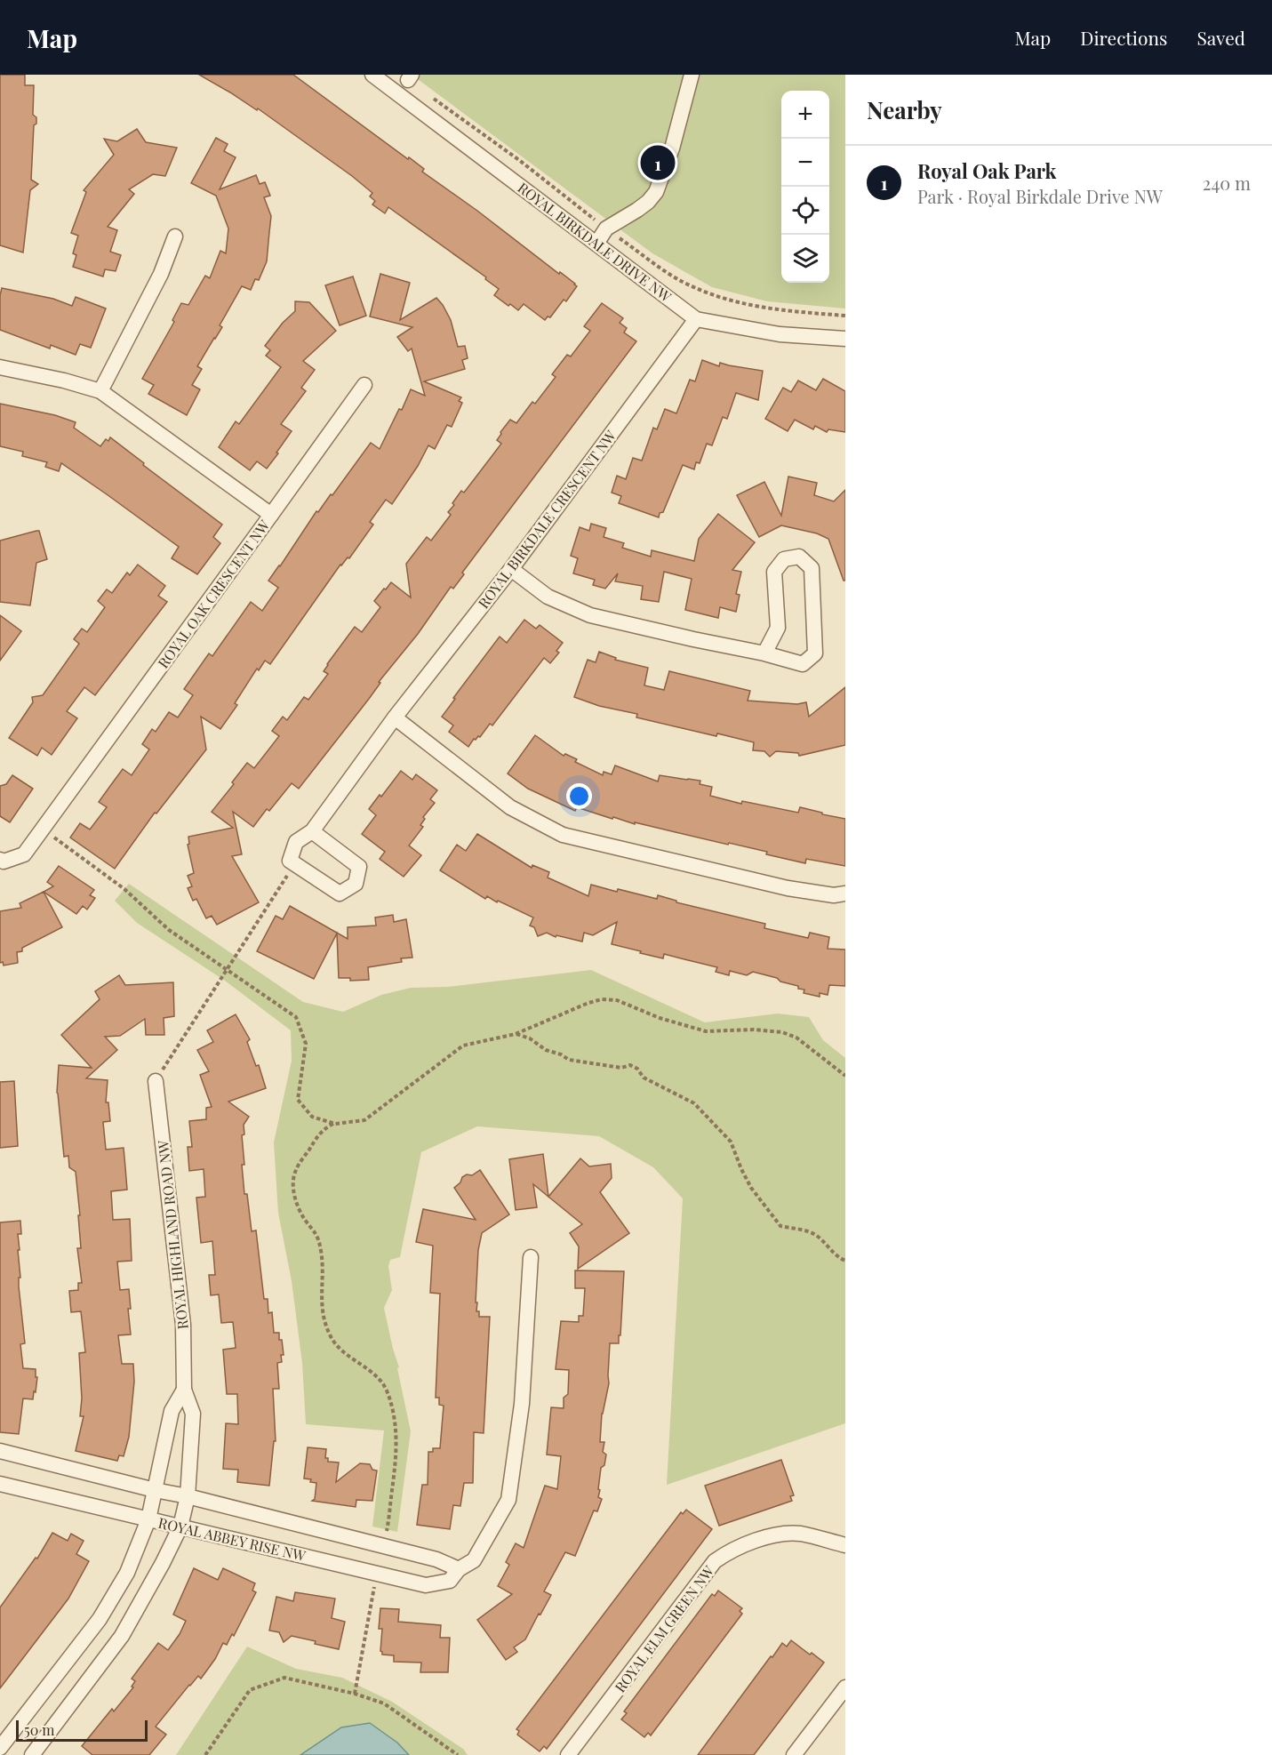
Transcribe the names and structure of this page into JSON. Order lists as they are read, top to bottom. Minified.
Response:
{"streets":{"street":["ROYAL BIRKDALE DRIVE NW","ROYAL BIRKDALE CRESCENT NW","ROYAL OAK CRESCENT NW","ROYAL HIGHLAND ROAD NW","ROYAL ABBEY RISE NW","ROYAL ELM GREEN NW"]},"crossings":[["ROYAL BIRKDALE DRIVE NW","ROYAL BIRKDALE CRESCENT NW"],["ROYAL HIGHLAND ROAD NW","ROYAL ABBEY RISE NW"]],"scale_bar":"50 m","page":{"header":"Map","nav":["Map","Directions","Saved"],"heading":"Nearby","map_buttons":["+","−"],"pins":"1","list":[{"mark":"1","name":"Royal Oak Park","note":"Park · Royal Birkdale Drive NW","value":"240 m"}],"scale":"50 m"}}
